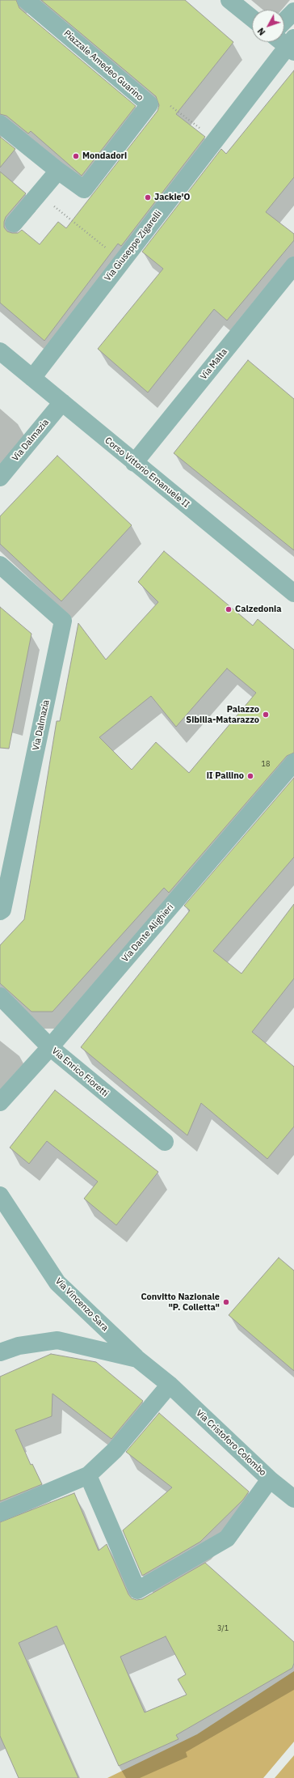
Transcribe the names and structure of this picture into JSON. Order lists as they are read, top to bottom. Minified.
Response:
{"streets":{"street":["Piazzale Amedeo Guarino","Via Giuseppe Zigarelli","Via Malta","Via Dalmazia","Corso Vittorio Emanuele II","Via Dante Alighieri","Via Enrico Fioretti","Via Vincenzo Sara","Via Cristoforo Colombo"]},"crossings":[["Via Giuseppe Zigarelli","Corso Vittorio Emanuele II"],["Via Malta","Corso Vittorio Emanuele II"],["Via Dalmazia","Corso Vittorio Emanuele II"],["Via Dante Alighieri","Via Enrico Fioretti"],["Via Vincenzo Sara","Via Cristoforo Colombo"]],"places":["Mondadori","Jackie'O","Calzedonia","Palazzo Sibilia-Matarazzo","iI Pallino","Convitto Nazionale \"P. Colletta\""],"house_numbers":["18","3/1"],"north":"bottom left"}
